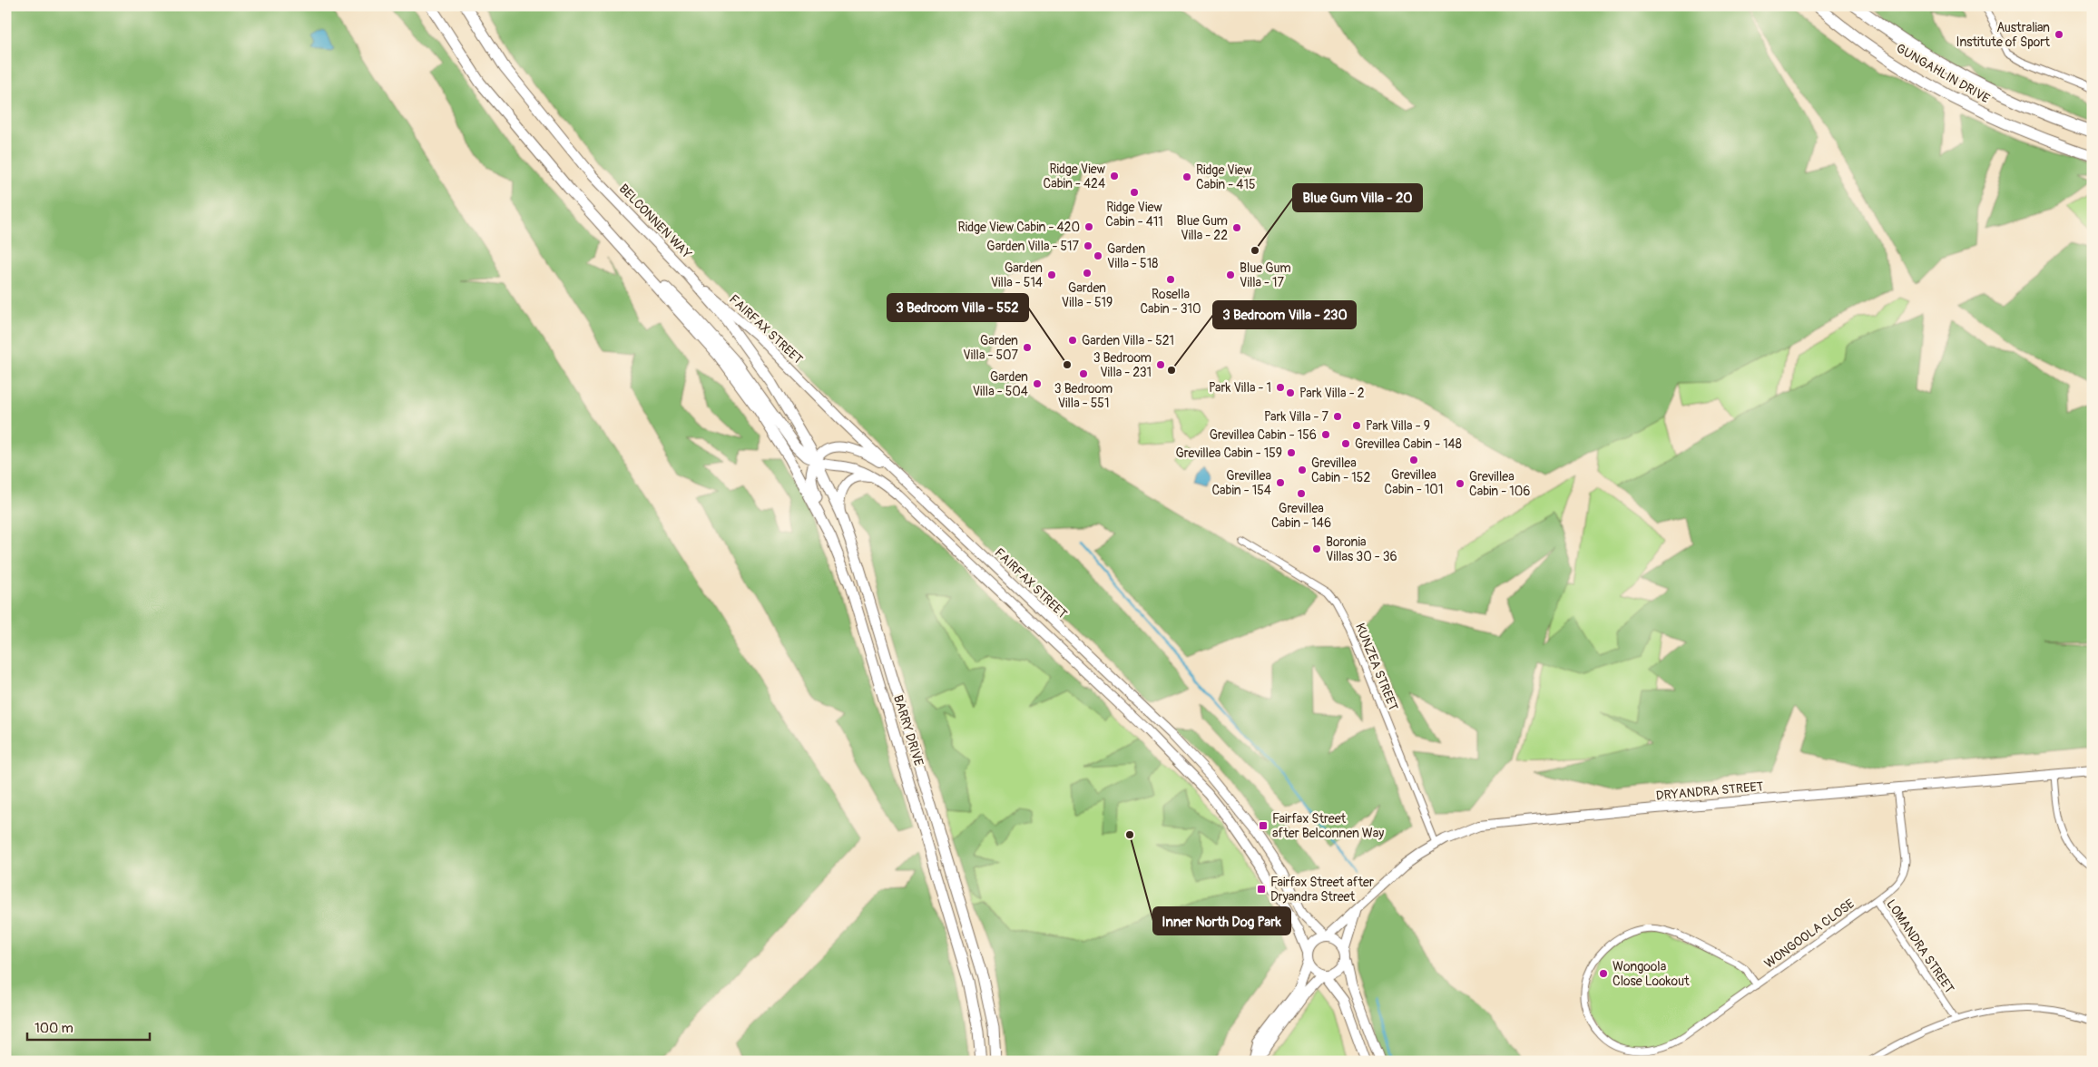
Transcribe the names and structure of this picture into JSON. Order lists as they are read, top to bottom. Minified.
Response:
{"streets":{"highway":["GUNGAHLIN DRIVE"],"main road":["BELCONNEN WAY","FAIRFAX STREET","BARRY DRIVE","DRYANDRA STREET"],"street":["KUNZEA STREET","WONGOOLA CLOSE","LOMANDRA STREET"]},"crossings":[["BELCONNEN WAY","FAIRFAX STREET"],["BELCONNEN WAY","BARRY DRIVE"],["FAIRFAX STREET","BARRY DRIVE"],["FAIRFAX STREET","DRYANDRA STREET"],["KUNZEA STREET","DRYANDRA STREET"],["DRYANDRA STREET","LOMANDRA STREET"],["WONGOOLA CLOSE","LOMANDRA STREET"]],"places":{"other":["Australian Institute of Sport","Ridge View Cabin - 424","Ridge View Cabin - 415","Ridge View Cabin - 411","Ridge View Cabin - 420","Blue Gum Villa - 22","Garden Villa - 517","Blue Gum Villa - 20","Garden Villa - 518","Garden Villa - 519","Garden Villa - 514","Blue Gum Villa - 17","Rosella Cabin - 310","Garden Villa - 521","Garden Villa - 507","3 Bedroom Villa - 552","3 Bedroom Villa - 231","3 Bedroom Villa - 230","3 Bedroom Villa - 551","Garden Villa - 504","Park Villa - 1","Park Villa - 2","Park Villa - 7","Park Villa - 9","Grevillea Cabin - 156","Grevillea Cabin - 148","Grevillea Cabin - 159","Grevillea Cabin - 101","Grevillea Cabin - 152","Grevillea Cabin - 154","Grevillea Cabin - 106","Grevillea Cabin - 146","Boronia Villas 30 - 36","Inner North Dog Park","Wongoola Close Lookout"],"transit":["Fairfax Street after Belconnen Way","Fairfax Street after Dryandra Street"]},"scale_bar":"100 m"}
